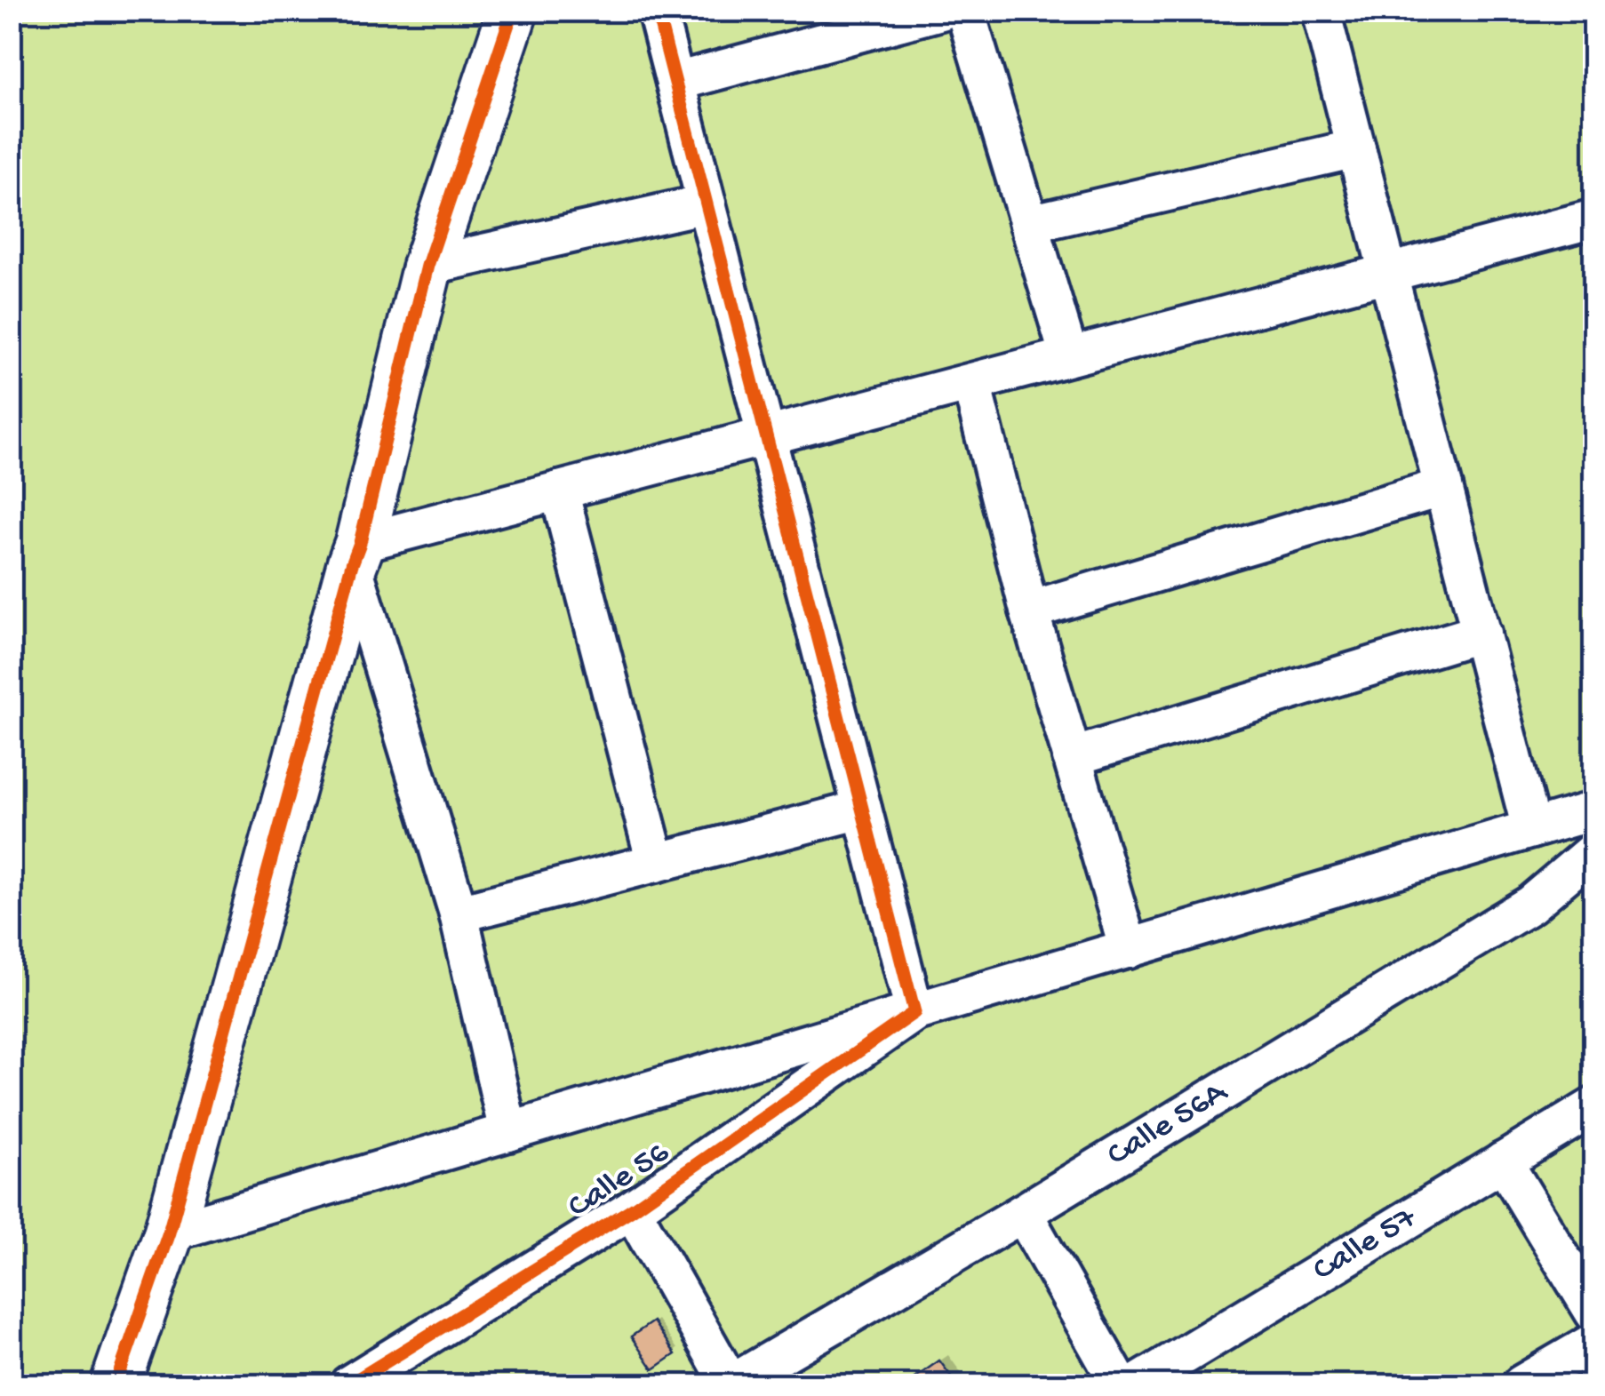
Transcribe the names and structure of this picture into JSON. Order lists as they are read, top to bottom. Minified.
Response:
{"streets":{"street":["Calle 56A","Calle 56","Calle 57"]}}
